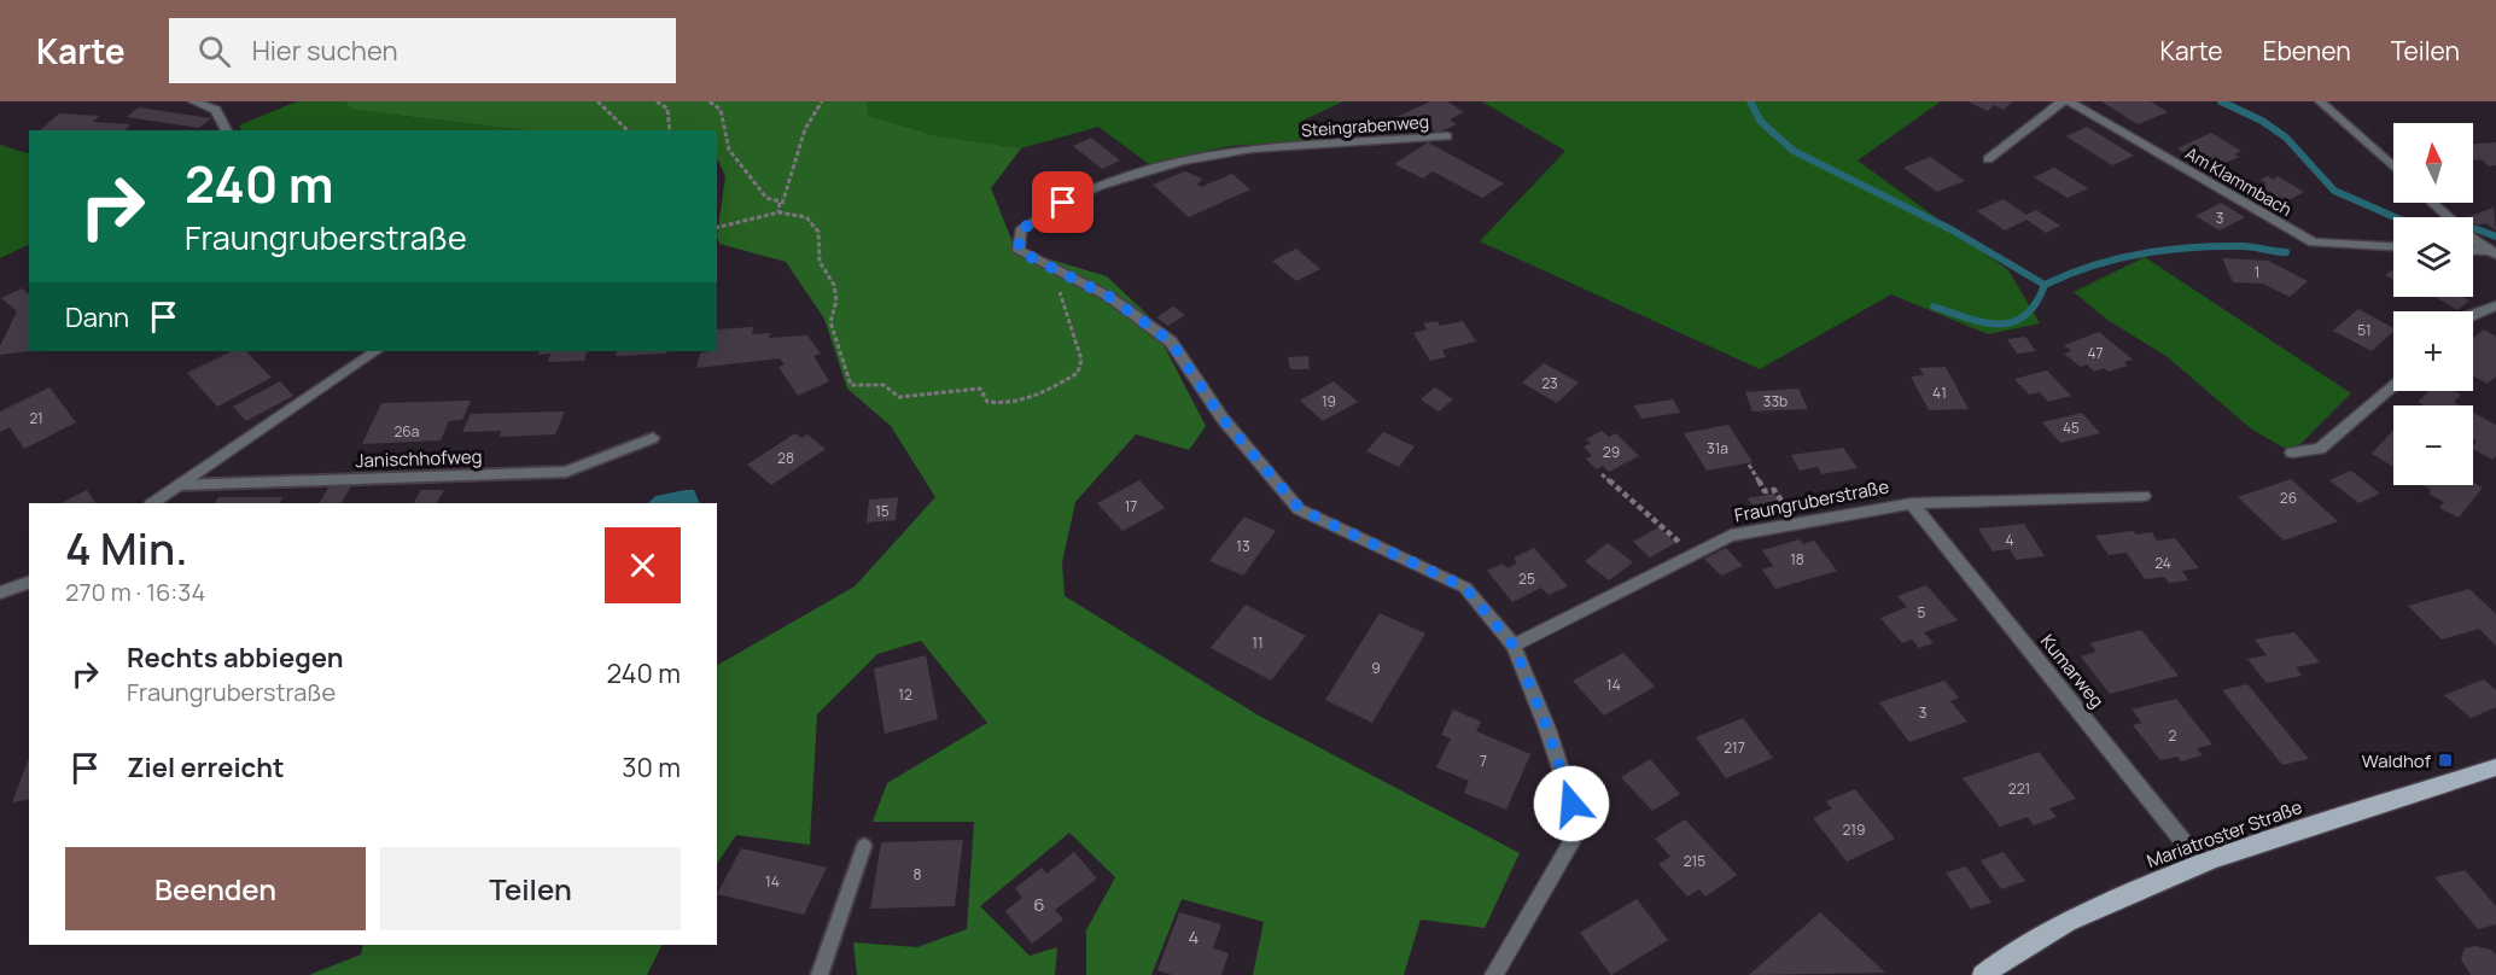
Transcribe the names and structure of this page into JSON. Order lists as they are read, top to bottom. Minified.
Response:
{"streets":{"main road":["Mariatroster Straße"],"street":["Steingrabenweg","Am Klammbach","Fraungruberstraße","Kumarweg"],"lane":["Janischhofweg"]},"crossings":[["Fraungruberstraße","Kumarweg"],["Kumarweg","Mariatroster Straße"]],"places":{"transit":["Waldhof"]},"house_numbers":["3","1","51","47","23","41","19","33b","21","45","26a","31a","29","28","26","17","15","4","13","18","24","25","5","11","9","14","12","3","2","217","7","221","219","215","8","14","6","4"],"north":"top","page":{"header":"Karte","search":"Hier suchen","nav":["Karte","Ebenen","Teilen"],"map_buttons":["+","−"],"turn":["240 m","Fraungruberstraße"],"then":"Dann","heading":["4 Min.","270 m · 16:34"],"list":[{"name":"Rechts abbiegen","note":"Fraungruberstraße","value":"240 m"},{"name":"Ziel erreicht","value":"30 m"}],"buttons":["Beenden","Teilen"]}}
